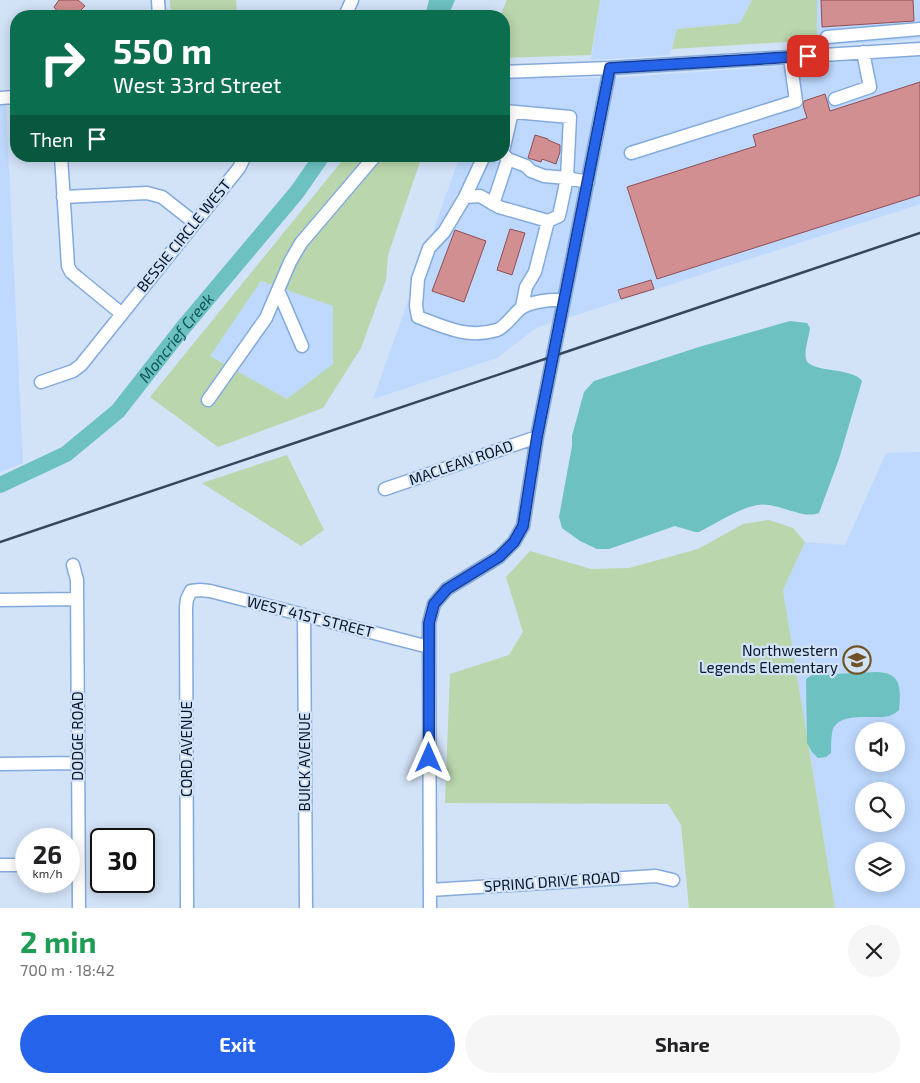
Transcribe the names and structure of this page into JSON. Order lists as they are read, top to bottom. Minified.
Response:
{"streets":{"street":["BESSIE CIRCLE WEST","MACLEAN ROAD","WEST 41ST STREET","DODGE ROAD","CORD AVENUE","BUICK AVENUE","SPRING DRIVE ROAD"]},"crossings":[["WEST 41ST STREET","CORD AVENUE"],["WEST 41ST STREET","BUICK AVENUE"]],"water":["Moncrief Creek"],"places":{"school or university":["Northwestern Legends Elementary"]},"page":{"turn":["550 m","West 33rd Street"],"then":"Then","speed":"26 km/h","limit":"30","heading":["2 min","700 m · 18:42"],"buttons":["Exit","Share"]}}
